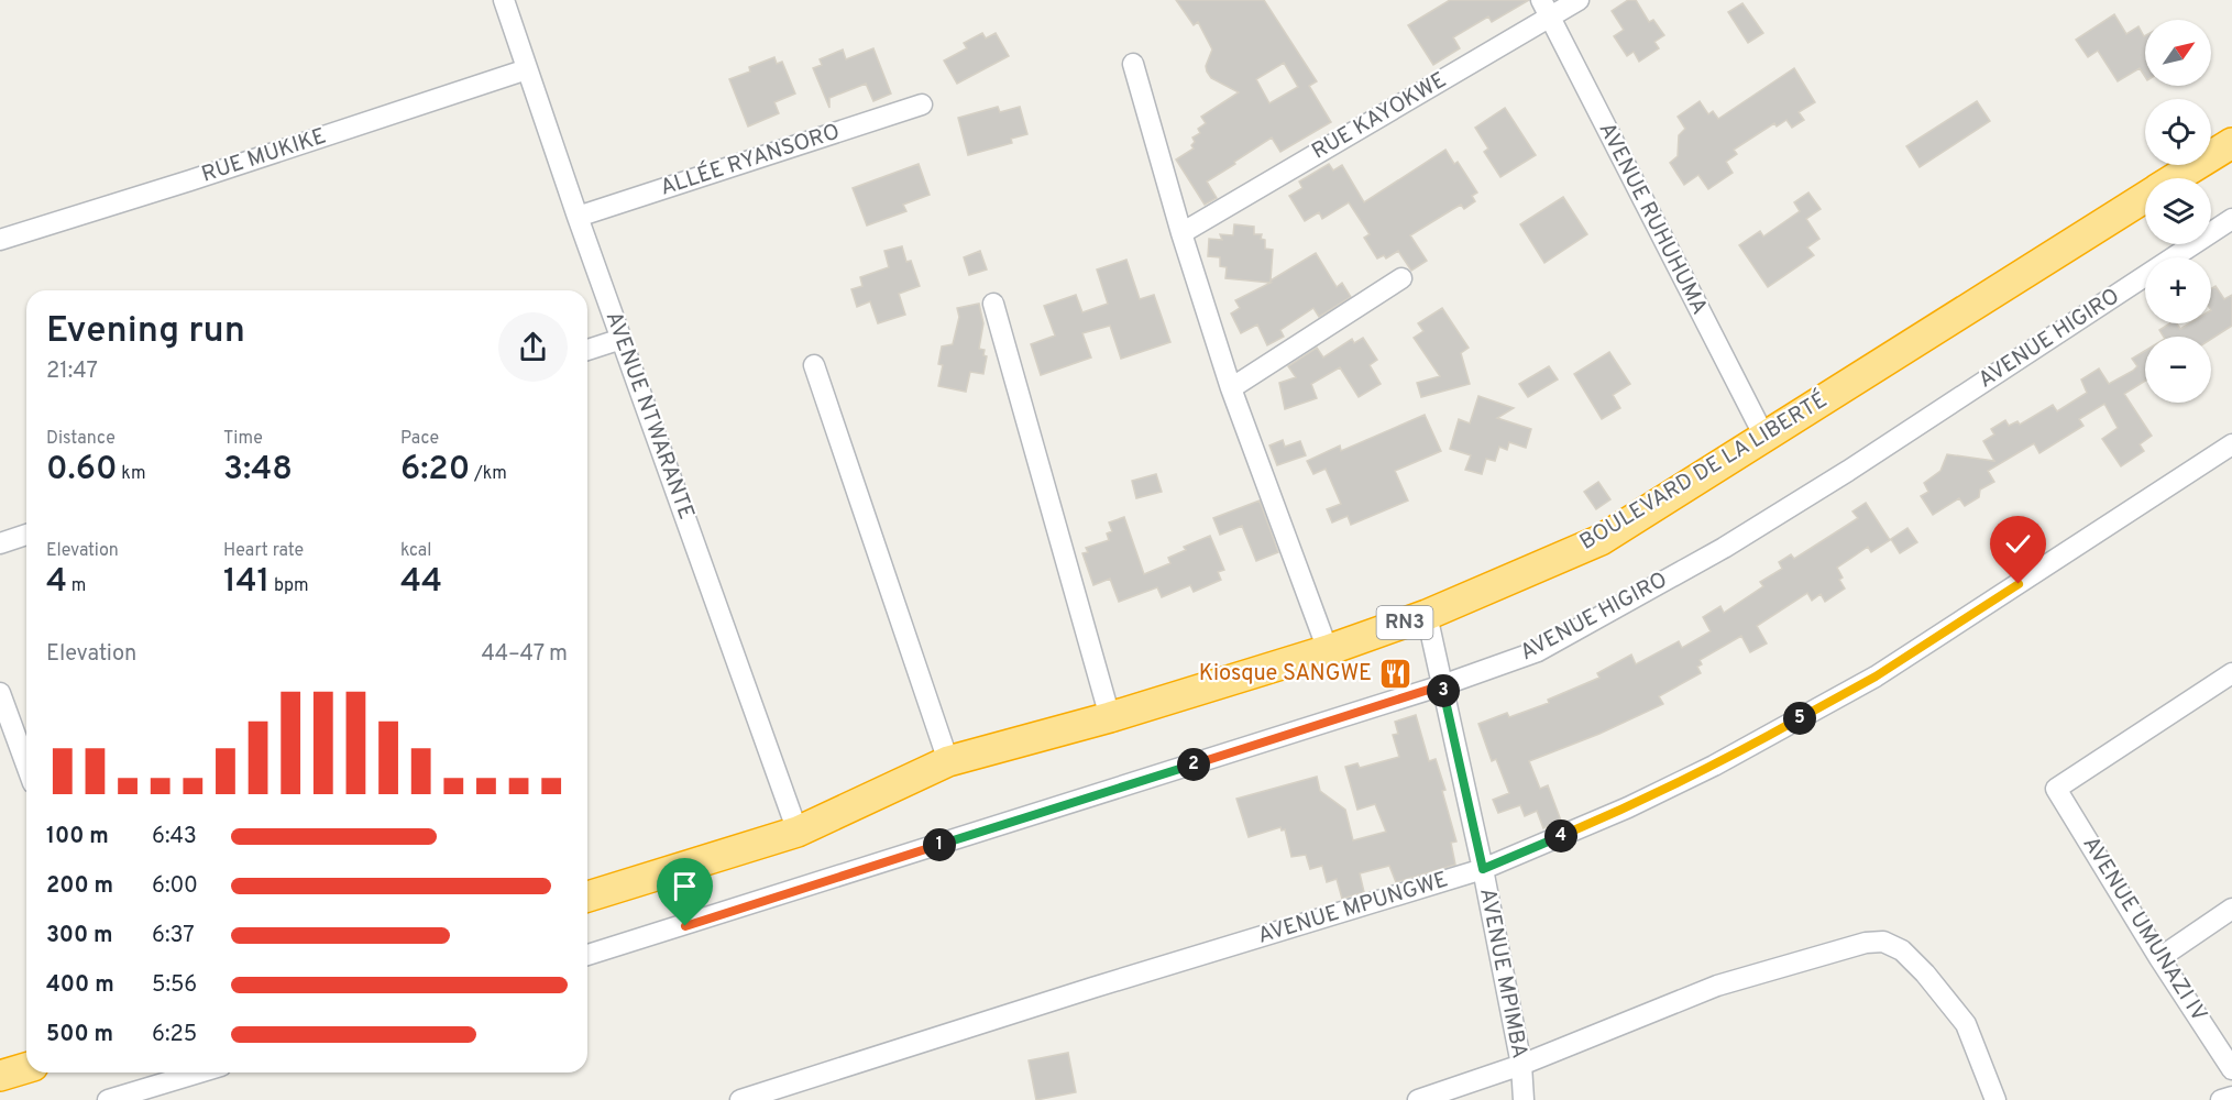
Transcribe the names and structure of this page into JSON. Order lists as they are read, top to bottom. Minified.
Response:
{"streets":{"highway":["BOULEVARD DE LA LIBERTÉ","RN3"],"street":["RUE KAYOKWE","RUE MUKIKE","ALLÉE RYANSORO","AVENUE RUHUHUMA","AVENUE HIGIRO","AVENUE NTWARANTE","AVENUE MPUNGWE","AVENUE UMUNAZI IV","AVENUE MPIMBA"]},"crossings":[["RUE KAYOKWE","AVENUE RUHUHUMA"],["RUE MUKIKE","AVENUE NTWARANTE"],["ALLÉE RYANSORO","AVENUE NTWARANTE"],["AVENUE RUHUHUMA","BOULEVARD DE LA LIBERTÉ"],["AVENUE HIGIRO","AVENUE MPIMBA"],["AVENUE NTWARANTE","BOULEVARD DE LA LIBERTÉ"],["BOULEVARD DE LA LIBERTÉ","AVENUE MPIMBA"],["AVENUE MPUNGWE","AVENUE MPIMBA"]],"places":{"restaurant":["Kiosque SANGWE"]},"north":"top right","page":{"map_buttons":["+","−"],"heading":["Evening run","21:47"],"stats":[["Distance","0.60 km"],["Time","3:48"],["Pace","6:20 /km"],["Elevation","4 m"],["Heart rate","141 bpm"],["kcal","44"]],"chart":["Elevation","44–47 m"],"pins":["3","5","2","4","1"],"list":[{"name":"100 m","note":"6:43"},{"name":"200 m","note":"6:00"},{"name":"300 m","note":"6:37"},{"name":"400 m","note":"5:56"},{"name":"500 m","note":"6:25"}]}}
